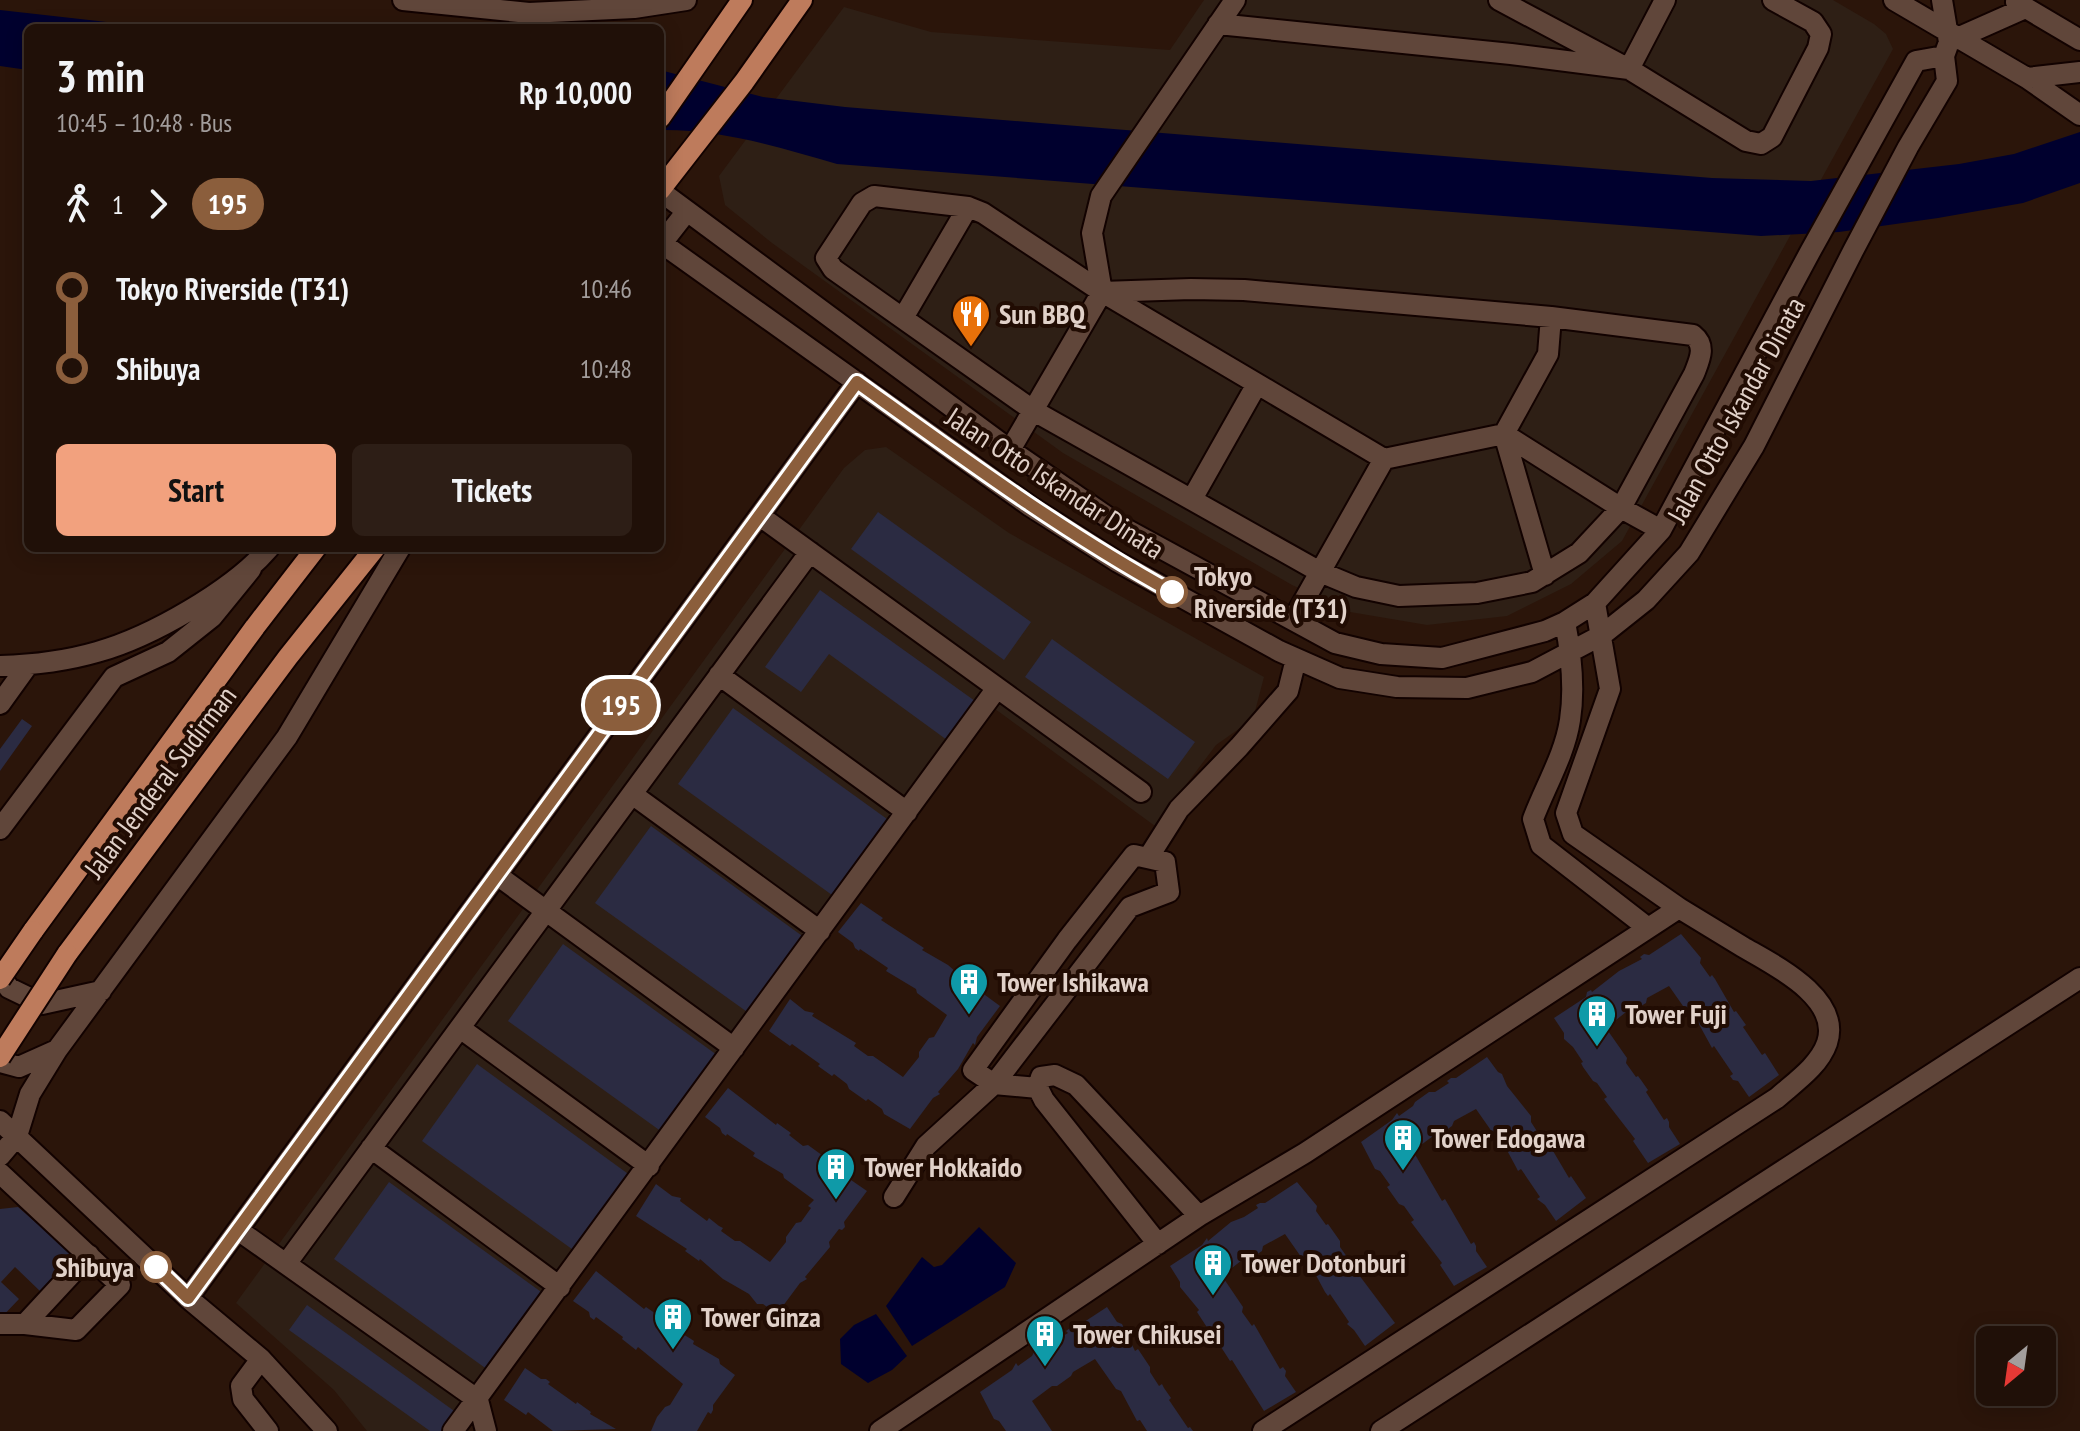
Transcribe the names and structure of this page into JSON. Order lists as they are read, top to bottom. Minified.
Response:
{"streets":{"main road":["Jalan Jenderal Sudirman"],"street":["Jalan Otto Iskandar Dinata"]},"places":{"restaurant":["Sun BBQ"],"other":["Tokyo Riverside (T31)","Shibuya"],"building":["Tower Ishikawa","Tower Fuji","Tower Edogawa","Tower Hokkaido","Tower Dotonburi","Tower Ginza","Tower Chikusei"]},"lines":["bus line 195"],"north":"bottom left","page":{"on_map":"195","heading":["3 min","10:45 – 10:48 · Bus","Rp 10,000"],"legs":["1","195"],"list":[{"name":"Tokyo Riverside (T31)","value":"10:46"},{"name":"Shibuya","value":"10:48"}],"buttons":["Start","Tickets"]}}
